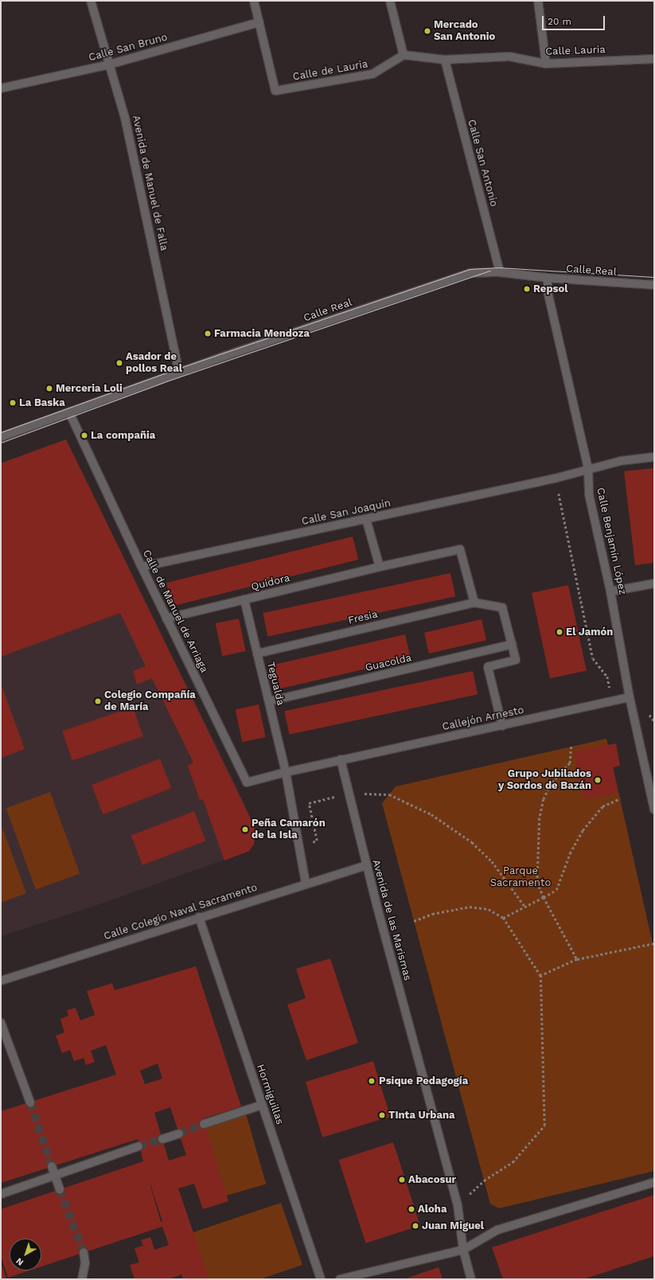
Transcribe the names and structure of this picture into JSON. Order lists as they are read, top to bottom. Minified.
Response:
{"streets":{"street":["Calle San Bruno","Calle Lauria","Calle de Lauria","Calle San Antonio","Avenida de Manuel de Falla","Calle Real","Calle San Joaquín","Calle Benjamín López","Quidora","Calle de Manuel de Arriaga","Fresia","Guacolda","Tegualda","Callejón Arnesto","Calle Colegio Naval Sacramento","Avenida de las Marismas","Hormiguillas"]},"crossings":[["Calle San Bruno","Calle de Lauria"],["Calle San Bruno","Avenida de Manuel de Falla"],["Calle Lauria","Calle de Lauria"],["Calle Lauria","Calle San Antonio"],["Calle San Antonio","Calle Real"],["Avenida de Manuel de Falla","Calle Real"],["Calle Real","Calle Benjamín López"],["Calle Real","Calle de Manuel de Arriaga"],["Calle San Joaquín","Calle Benjamín López"],["Calle San Joaquín","Calle de Manuel de Arriaga"],["Calle Benjamín López","Callejón Arnesto"],["Quidora","Calle de Manuel de Arriaga"],["Quidora","Fresia"],["Quidora","Tegualda"],["Calle de Manuel de Arriaga","Tegualda"],["Fresia","Tegualda"],["Guacolda","Tegualda"],["Callejón Arnesto","Avenida de las Marismas"],["Calle Colegio Naval Sacramento","Avenida de las Marismas"],["Calle Colegio Naval Sacramento","Hormiguillas"]],"parks":["Parque Sacramento"],"places":["Mercado San Antonio","Repsol","Farmacia Mendoza","Asador de pollos Real","Merceria Loli","La Baska","La compañia","El Jamón","Colegio Compañía de María","Grupo Jubilados y Sordos de Bazán","Peña Camarón de la Isla","Psique Pedagogía","TInta Urbana","Abacosur","Aloha","Juan Miguel"],"scale_bar":"20 m","north":"bottom left"}
